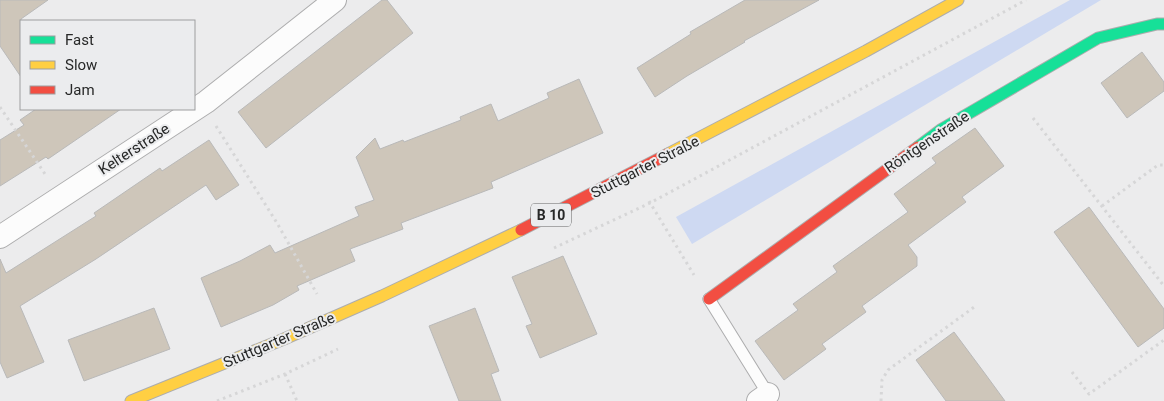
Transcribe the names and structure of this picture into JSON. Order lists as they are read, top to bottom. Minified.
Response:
{"streets":{"main road":["Röntgenstraße","Stuttgarter Straße","B 10"],"street":["Kelterstraße"]},"legend":["Fast","Slow","Jam"]}
